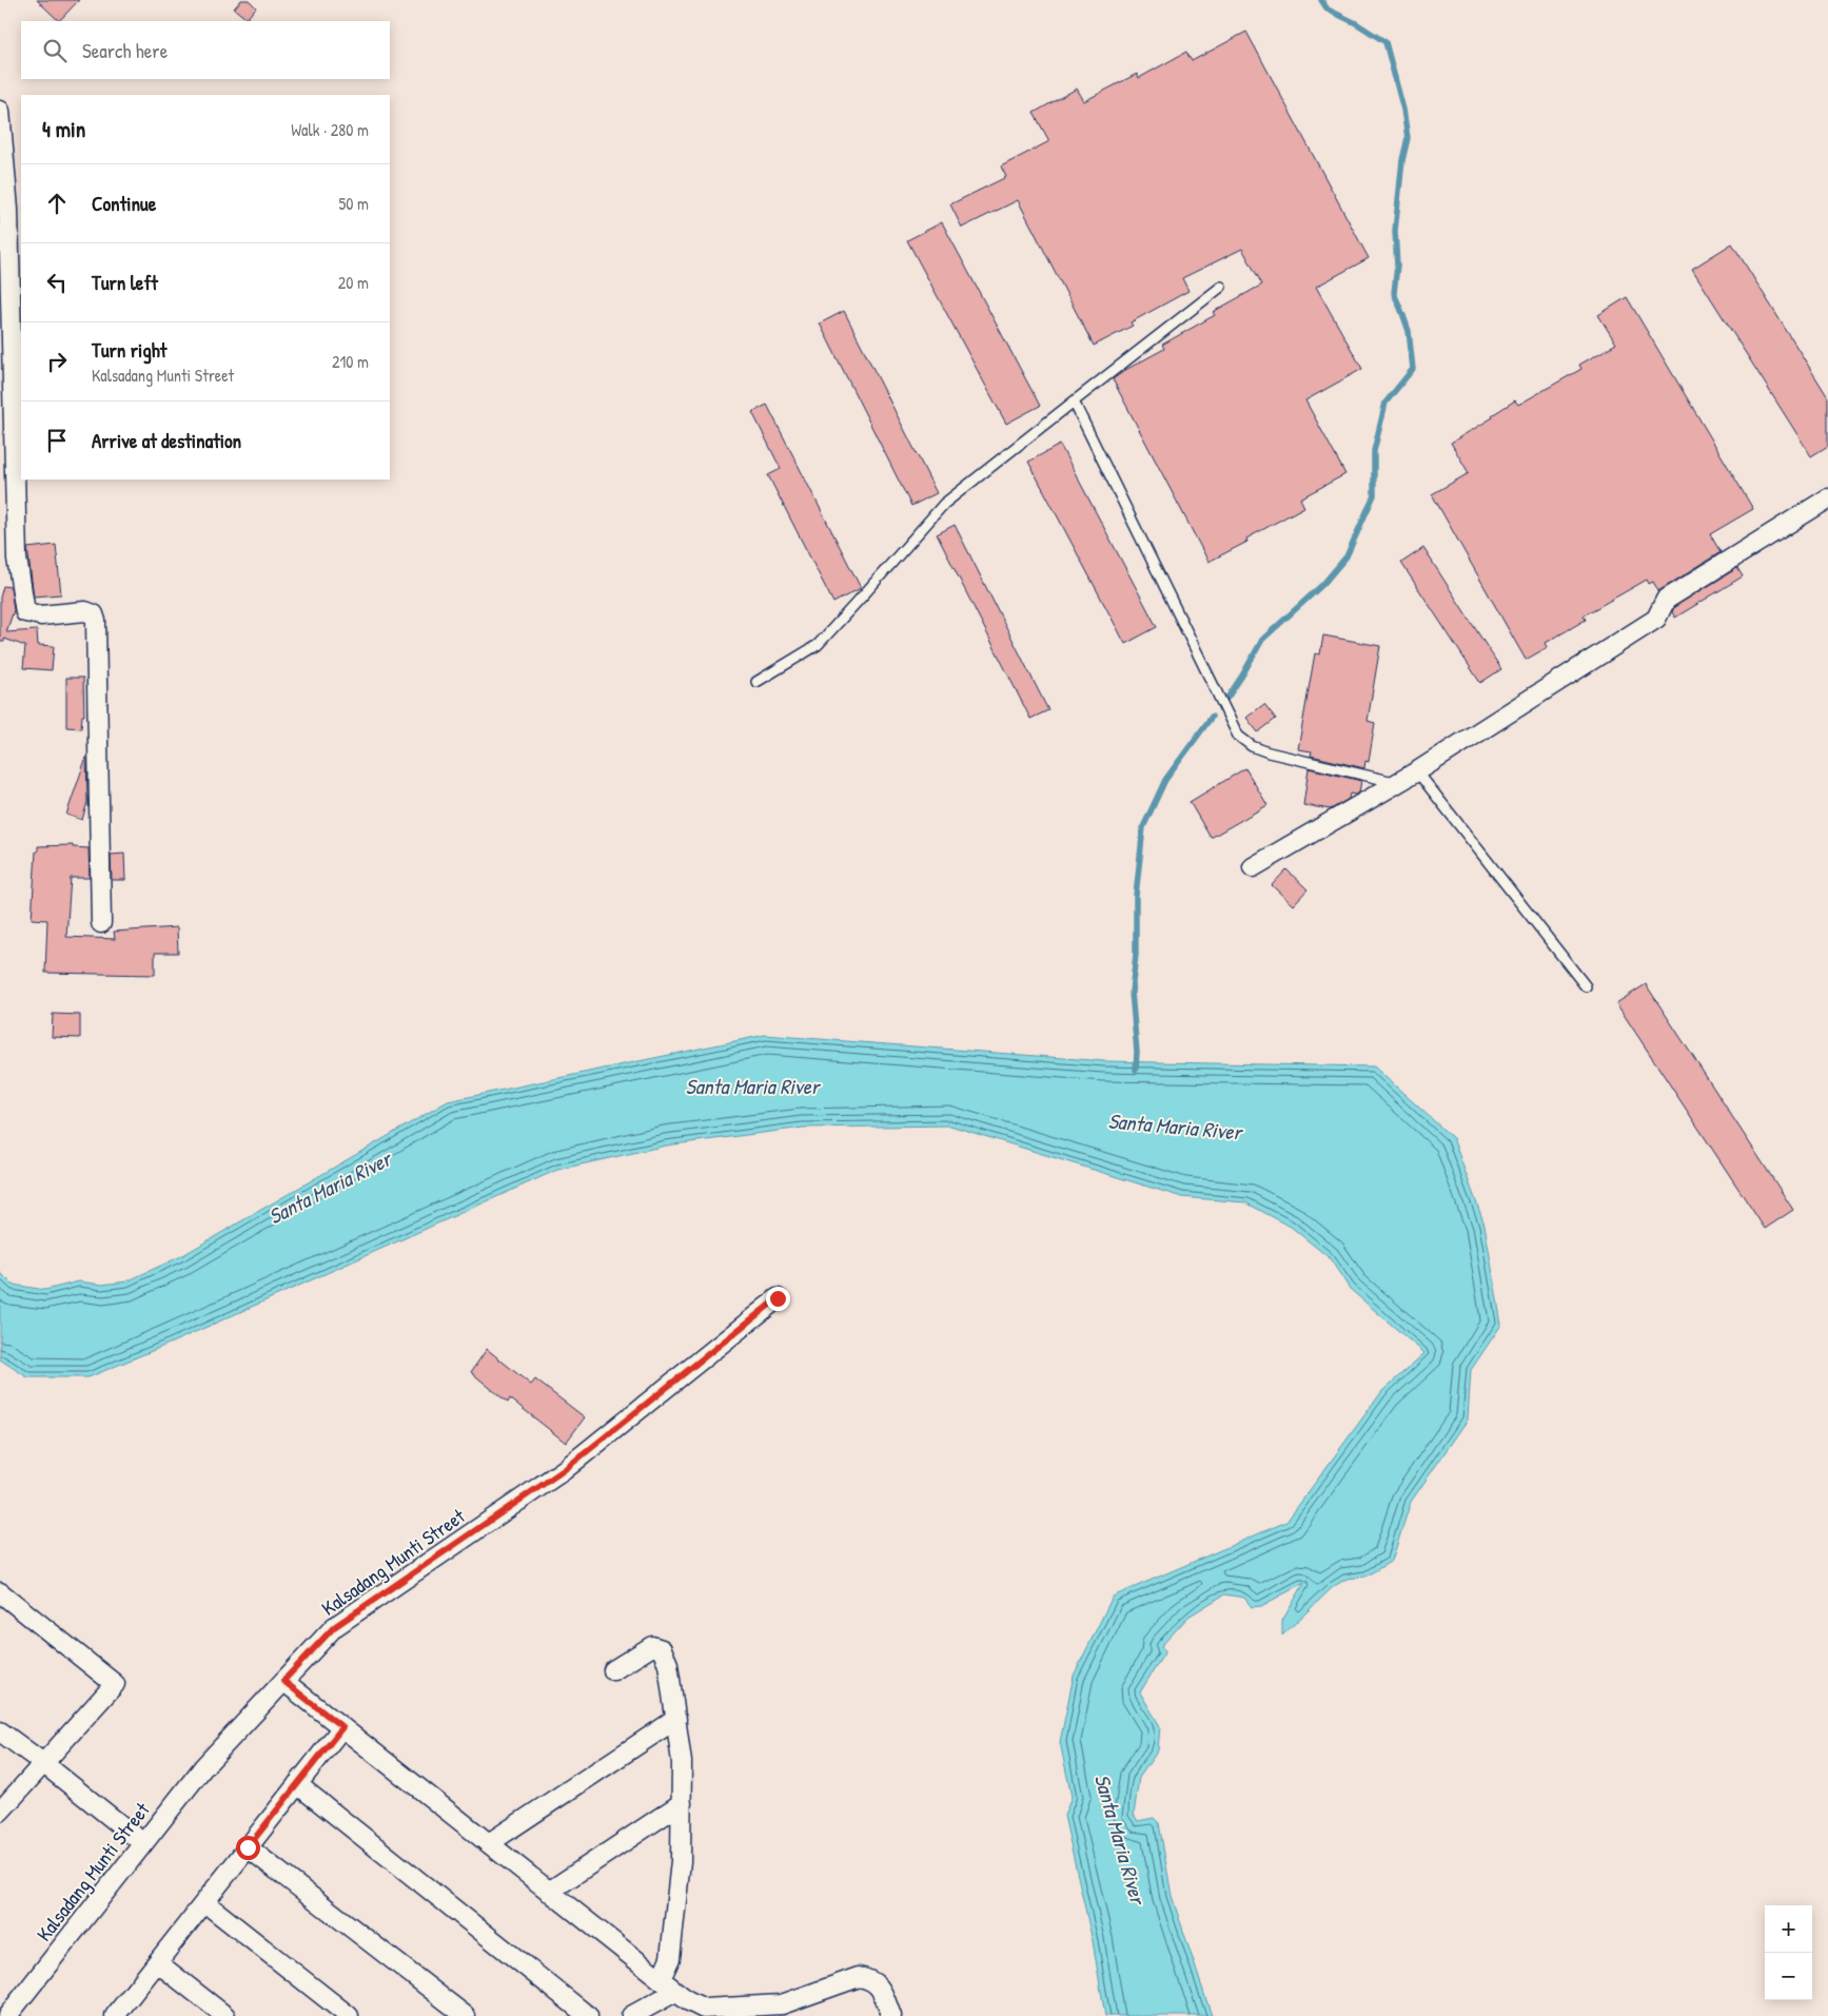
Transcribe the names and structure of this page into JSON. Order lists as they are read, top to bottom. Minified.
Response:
{"streets":{"street":["Kalsadang Munti Street"]},"water":["Santa Maria River"],"page":{"search":"Search here","heading":["4 min","Walk · 280 m"],"list":[["Continue","50 m"],["Turn left","20 m"],["Turn right","Kalsadang Munti Street","210 m"],"Arrive at destination"],"map_buttons":["+","−"]}}
